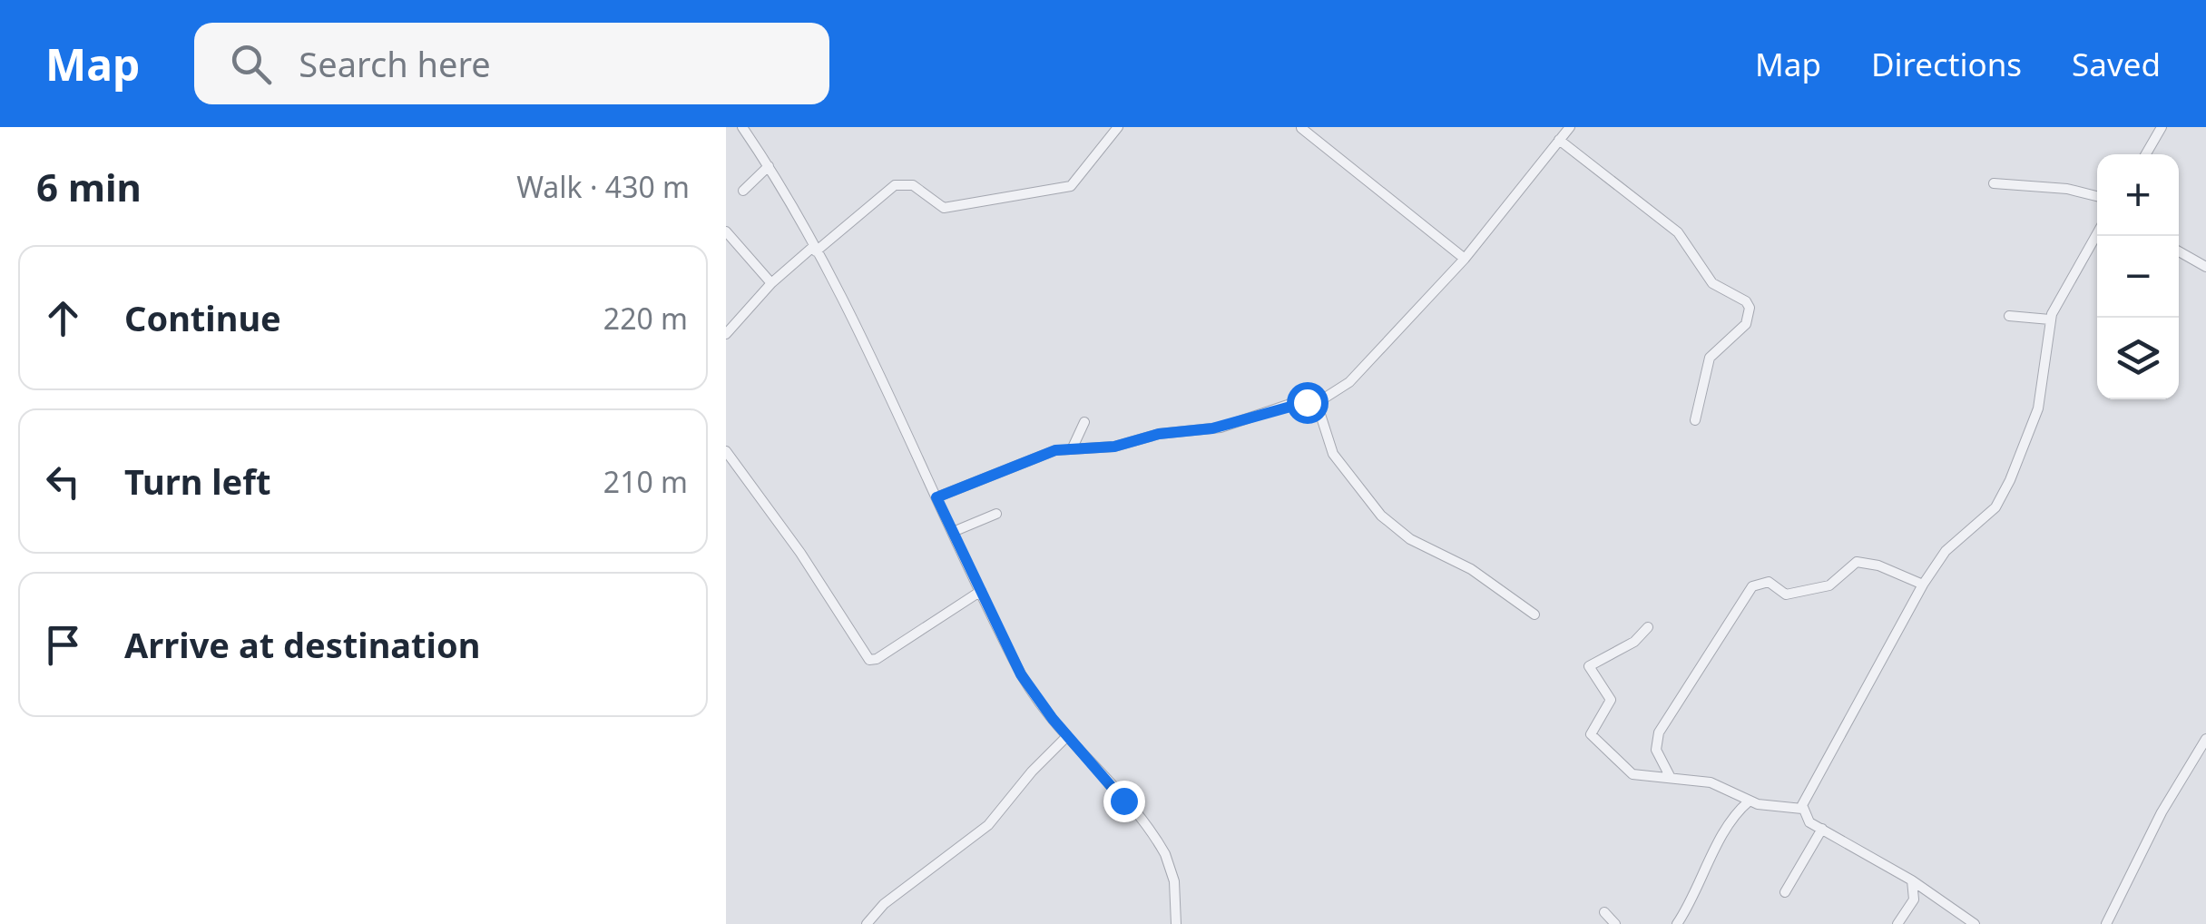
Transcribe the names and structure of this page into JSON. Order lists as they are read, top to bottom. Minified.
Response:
{"page":{"header":"Map","search":"Search here","nav":["Map","Directions","Saved"],"heading":["6 min","Walk · 430 m"],"map_buttons":["+","−"],"list":[["Continue","220 m"],["Turn left","210 m"],"Arrive at destination"]}}
